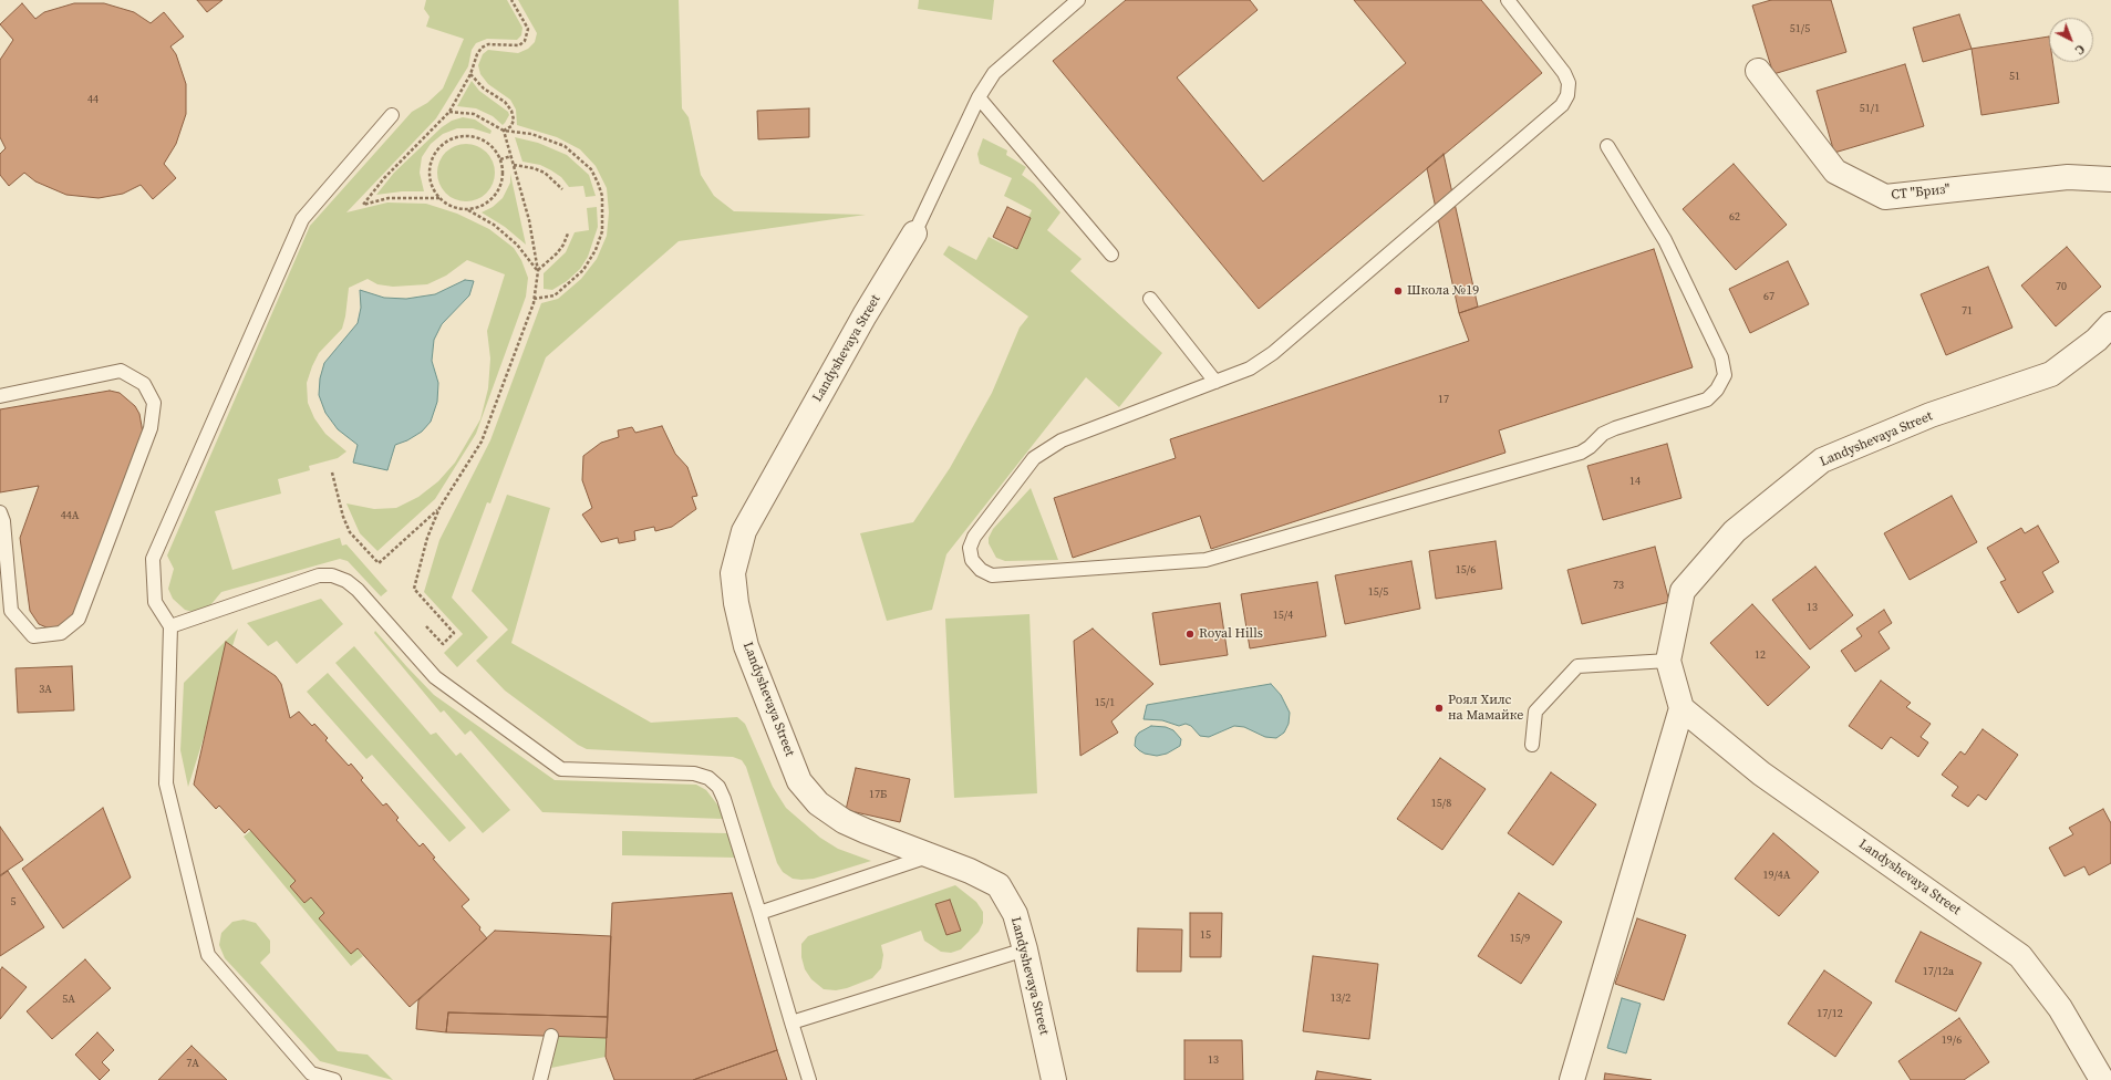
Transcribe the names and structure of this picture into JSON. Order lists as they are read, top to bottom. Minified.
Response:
{"streets":{"street":["СТ \"Бриз\"","Landyshevaya Street"]},"places":["Школа №19","Royal Hills","Роял Хилс на Мамайке"],"house_numbers":["51/5","51","44","51/1","62","70","67","71","17","14","44А","15/6","73","15/5","13","15/4","12","3А","15/1","17Б","15/8","19/4А","5","15","15/9","17/12а","13/2","5А","17/12","19/6","13","7А"],"north":"bottom right"}
